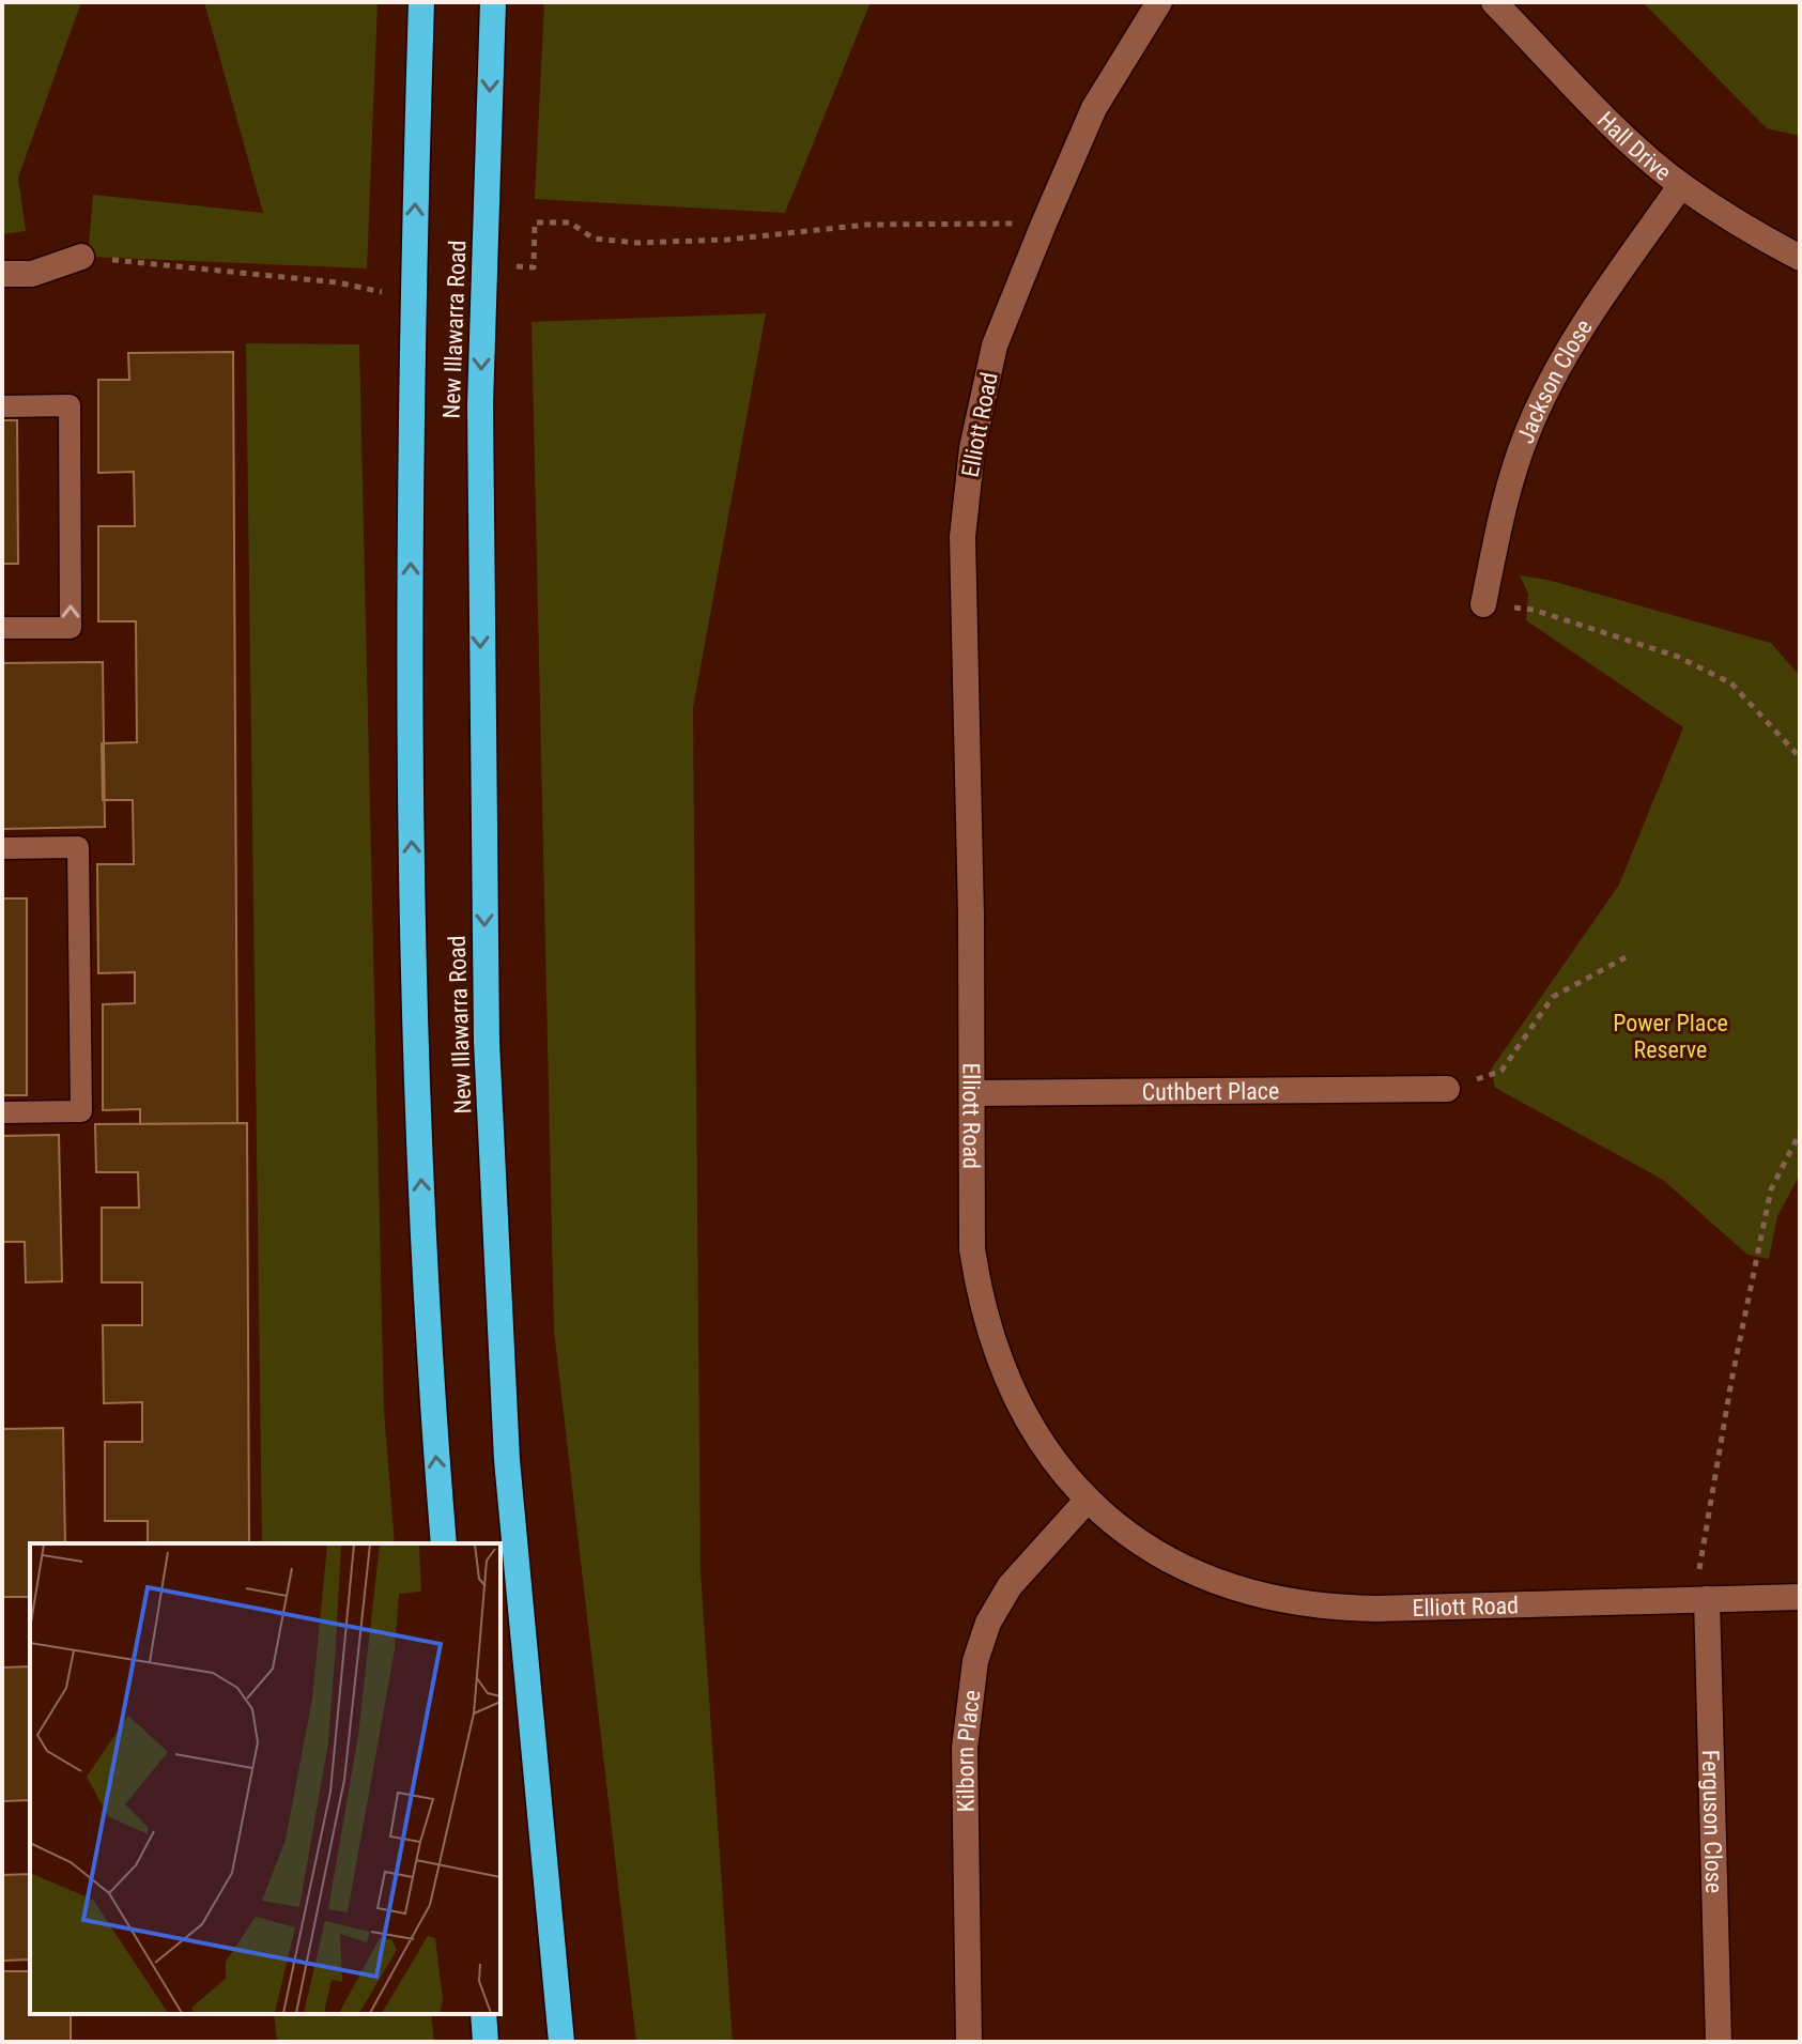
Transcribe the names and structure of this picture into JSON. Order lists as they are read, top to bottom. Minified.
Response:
{"streets":{"highway":["New Illawarra Road"],"street":["Hall Drive","Jackson Close","Elliott Road","Cuthbert Place","Kilborn Place","Ferguson Close"]},"crossings":[["Hall Drive","Jackson Close"],["Elliott Road","Cuthbert Place"],["Elliott Road","Kilborn Place"],["Elliott Road","Ferguson Close"]],"parks":["Power Place Reserve"]}
